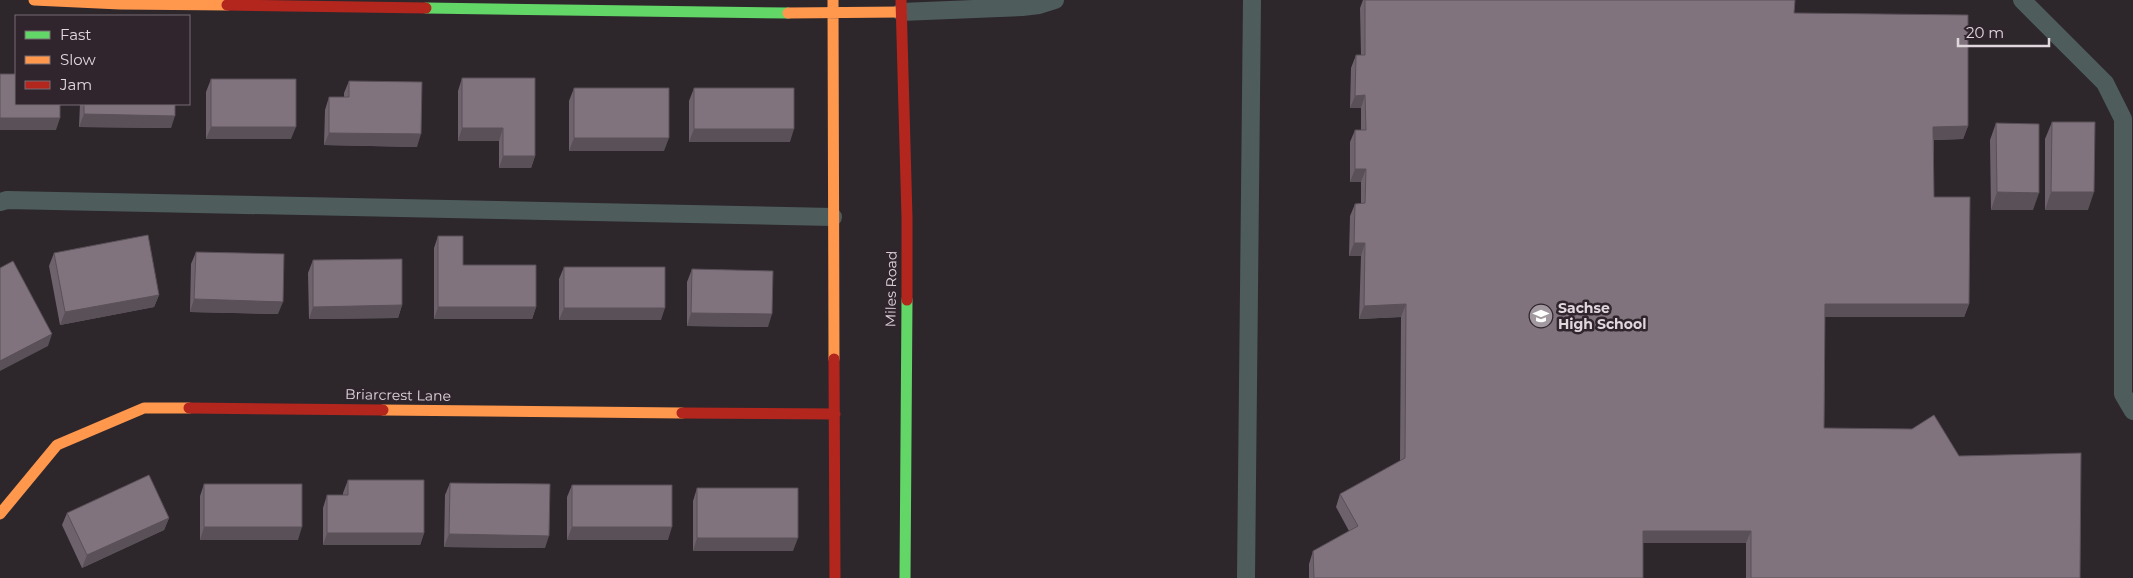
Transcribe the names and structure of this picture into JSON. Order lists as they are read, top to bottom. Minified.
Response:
{"streets":{"street":["Miles Road","Briarcrest Lane"]},"places":{"school or university":["Sachse High School"]},"legend":["Fast","Slow","Jam"],"scale_bar":"20 m"}
